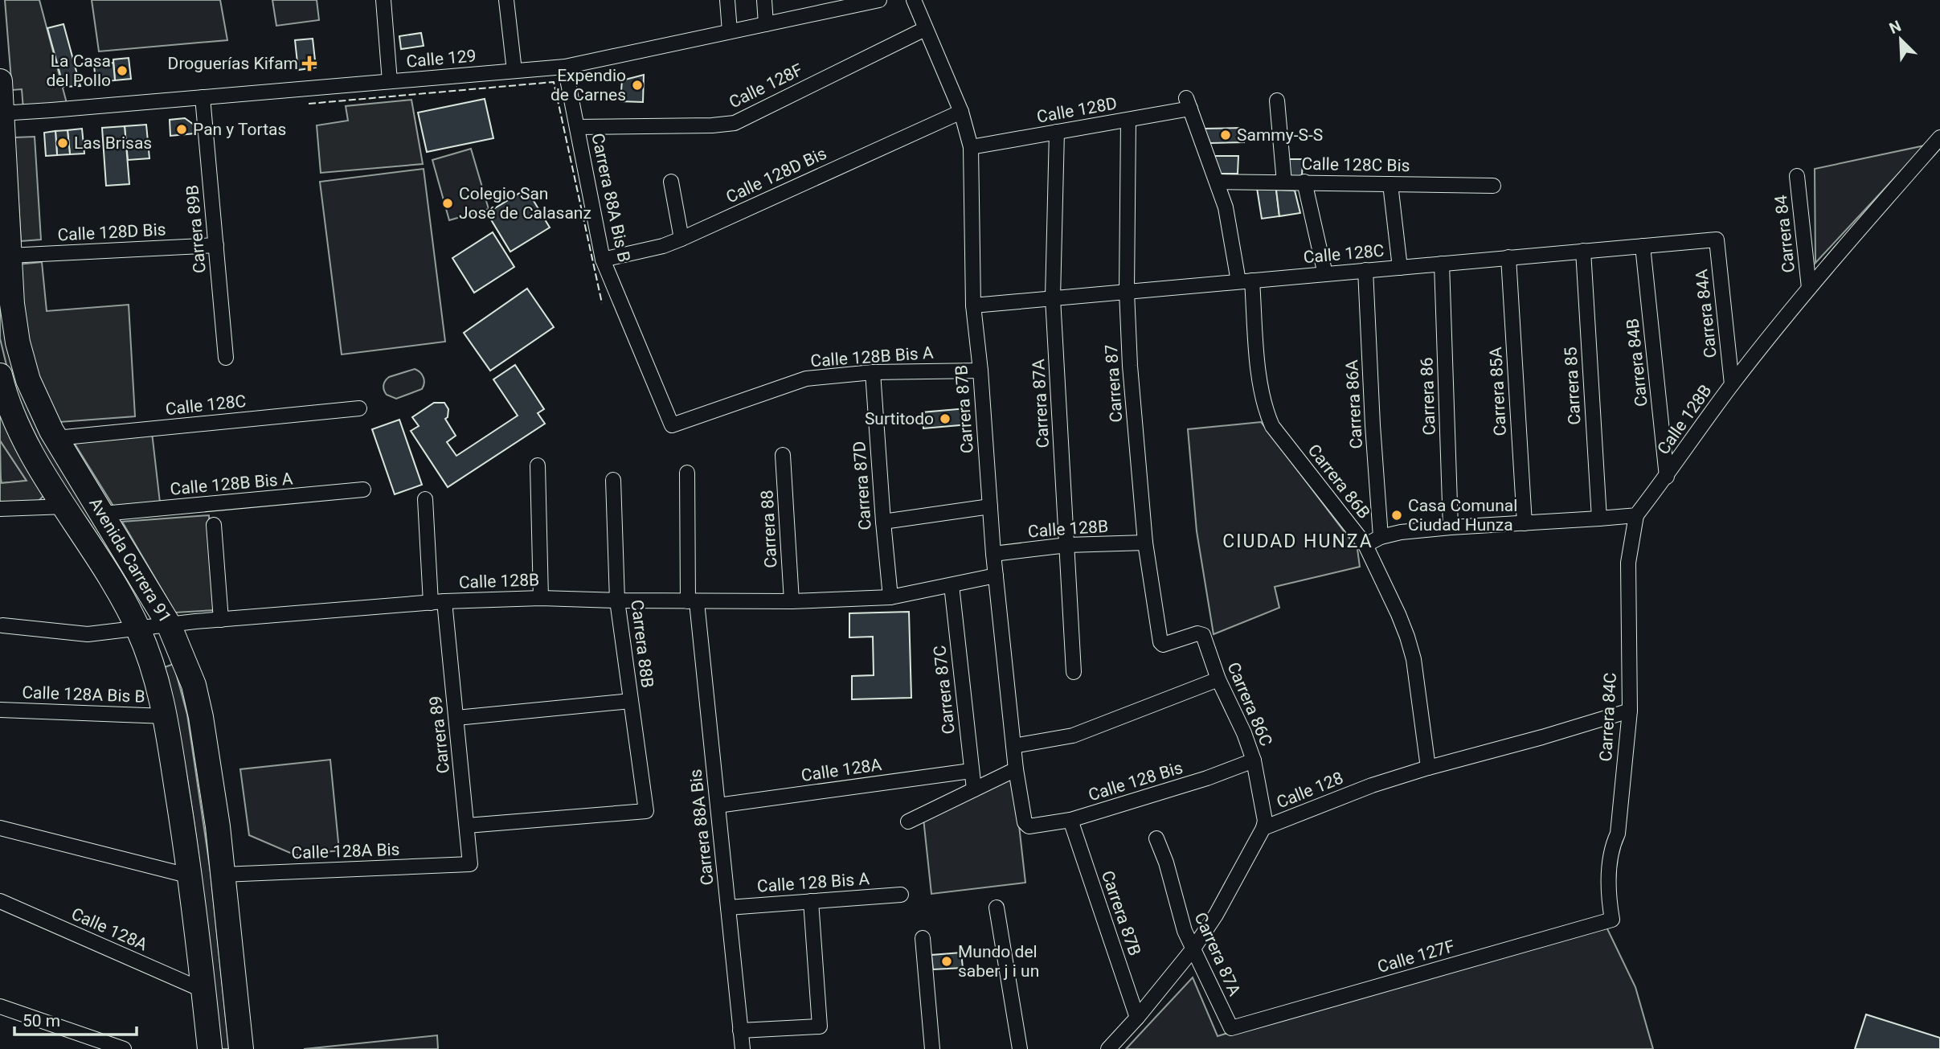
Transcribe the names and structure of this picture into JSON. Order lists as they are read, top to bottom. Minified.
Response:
{"streets":{"main road":["Avenida Carrera 91"],"street":["Calle 129","Calle 128F","Calle 128D","Calle 128C Bis","Calle 128D Bis","Carrera 88A Bis B","Carrera 89B","Carrera 84","Calle 128C","Carrera 84A","Calle 128B Bis A","Carrera 84B","Carrera 87","Carrera 85","Carrera 85A","Carrera 86","Carrera 87A","Carrera 86A","Carrera 87B","Calle 128B","Carrera 86B","Carrera 87D","Carrera 88","Carrera 88B","Carrera 87C","Calle 128A Bis B","Carrera 86C","Carrera 84C","Carrera 89","Calle 128A","Calle 128 Bis","Calle 128","Carrera 88A Bis","Calle 128A Bis","Calle 128 Bis A","Calle 127F"]},"crossings":[["Calle 129","Carrera 88A Bis B"],["Calle 129","Carrera 89B"],["Calle 129","Avenida Carrera 91"],["Calle 128F","Carrera 88A Bis B"],["Calle 128F","Carrera 87B"],["Calle 128D","Carrera 87"],["Calle 128D","Carrera 87A"],["Calle 128D","Carrera 87B"],["Calle 128D","Carrera 86B"],["Calle 128C Bis","Carrera 86B"],["Calle 128D Bis","Carrera 88A Bis B"],["Calle 128D Bis","Carrera 89B"],["Calle 128D Bis","Carrera 87B"],["Calle 128D Bis","Avenida Carrera 91"],["Carrera 88A Bis B","Calle 128B Bis A"],["Carrera 84","Calle 128B"],["Calle 128C","Carrera 84A"],["Calle 128C","Carrera 84B"],["Calle 128C","Carrera 87"],["Calle 128C","Carrera 85"],["Calle 128C","Carrera 85A"],["Calle 128C","Carrera 86"],["Calle 128C","Carrera 87A"],["Calle 128C","Carrera 86A"],["Calle 128C","Carrera 87B"],["Calle 128C","Carrera 86B"],["Calle 128C","Avenida Carrera 91"],["Carrera 84A","Calle 128B"],["Calle 128B Bis A","Carrera 87B"],["Calle 128B Bis A","Carrera 87D"],["Calle 128B Bis A","Avenida Carrera 91"],["Carrera 84B","Calle 128B"],["Carrera 87","Calle 128B"],["Carrera 87","Carrera 86C"],["Carrera 87A","Calle 128B"],["Carrera 87A","Calle 128"],["Carrera 87A","Calle 127F"],["Carrera 87B","Calle 128B"],["Carrera 87B","Calle 128 Bis"],["Carrera 87B","Calle 128"],["Calle 128B","Carrera 87D"],["Calle 128B","Carrera 88"],["Calle 128B","Avenida Carrera 91"],["Calle 128B","Carrera 88B"],["Calle 128B","Carrera 87C"],["Calle 128B","Carrera 84C"],["Calle 128B","Carrera 89"],["Calle 128B","Carrera 88A Bis"],["Carrera 86B","Calle 128"],["Avenida Carrera 91","Calle 128A Bis B"],["Avenida Carrera 91","Calle 128A"],["Avenida Carrera 91","Calle 128A Bis"],["Carrera 88B","Carrera 89"],["Carrera 87C","Calle 128A"],["Carrera 86C","Calle 128 Bis"],["Carrera 86C","Calle 128"],["Carrera 84C","Calle 128"],["Carrera 84C","Calle 127F"],["Carrera 89","Calle 128A Bis"],["Calle 128A","Carrera 88A Bis"],["Carrera 88A Bis","Calle 128 Bis A"]],"districts":["CIUDAD HUNZA"],"places":{"health":["Droguerías Kifam"],"other":["La Casa del Pollo","Expendio de Carnes","Pan y Tortas","Sammy-S-S","Las Brisas","Colegio San José de Calasanz","Surtitodo","Casa Comunal Ciudad Hunza","Mundo del saber j i un"]},"scale_bar":"50 m","north":"top left"}
